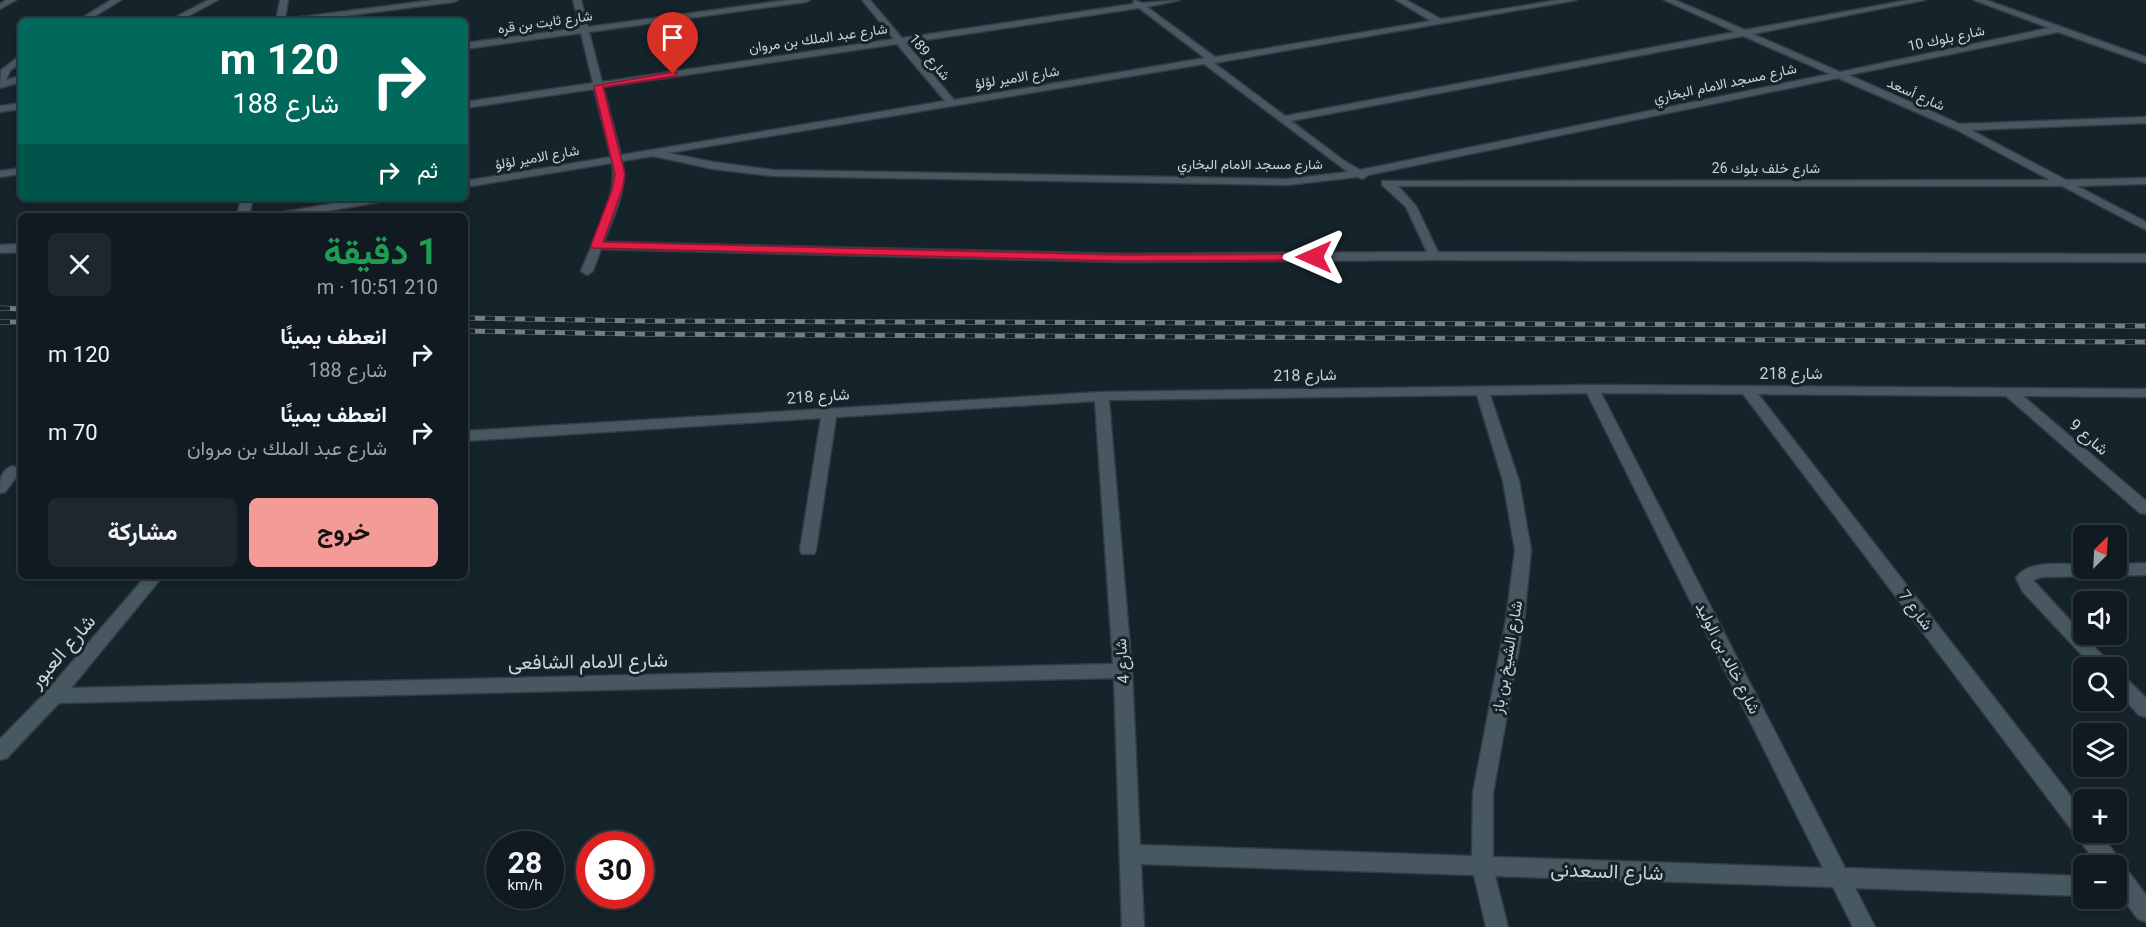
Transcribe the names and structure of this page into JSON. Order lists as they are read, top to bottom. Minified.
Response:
{"streets":{"street":["شارع ثابت بن قره","شارع عبد الملك بن مروان","شارع بلوك 10","شارع 189","شارع الامير لؤلؤ","شارع مسجد الامام البخاري","شارع أسعد","شارع خلف بلوك 26","شارع 218","شارع 9","شارع 7","شارع العبور","شارع الشيخ بن باز","شارع خالد بن الوليد","شارع الامام الشافعى","شارع 4","شارع السعدنى"]},"crossings":[["شارع عبد الملك بن مروان","شارع 189"],["شارع بلوك 10","شارع مسجد الامام البخاري"],["شارع بلوك 10","شارع أسعد"],["شارع 189","شارع الامير لؤلؤ"],["شارع الامير لؤلؤ","شارع مسجد الامام البخاري"],["شارع مسجد الامام البخاري","شارع أسعد"],["شارع أسعد","شارع خلف بلوك 26"],["شارع 218","شارع 9"],["شارع 218","شارع 7"],["شارع 218","شارع الشيخ بن باز"],["شارع 218","شارع خالد بن الوليد"],["شارع 218","شارع 4"],["شارع العبور","شارع الامام الشافعى"],["شارع الشيخ بن باز","شارع السعدنى"],["شارع خالد بن الوليد","شارع السعدنى"],["شارع الامام الشافعى","شارع 4"],["شارع 4","شارع السعدنى"]],"north":"top right","page":{"turn":["120 m","شارع 188"],"then":"ثم","heading":["1 دقيقة","210 m · 10:51"],"list":[{"name":"انعطف يمينًا","note":"شارع 188","value":"120 m"},{"name":"انعطف يمينًا","note":"شارع عبد الملك بن مروان","value":"70 m"}],"buttons":["خروج","مشاركة"],"map_buttons":["+","−"],"speed":"28 km/h","limit":"30"}}
